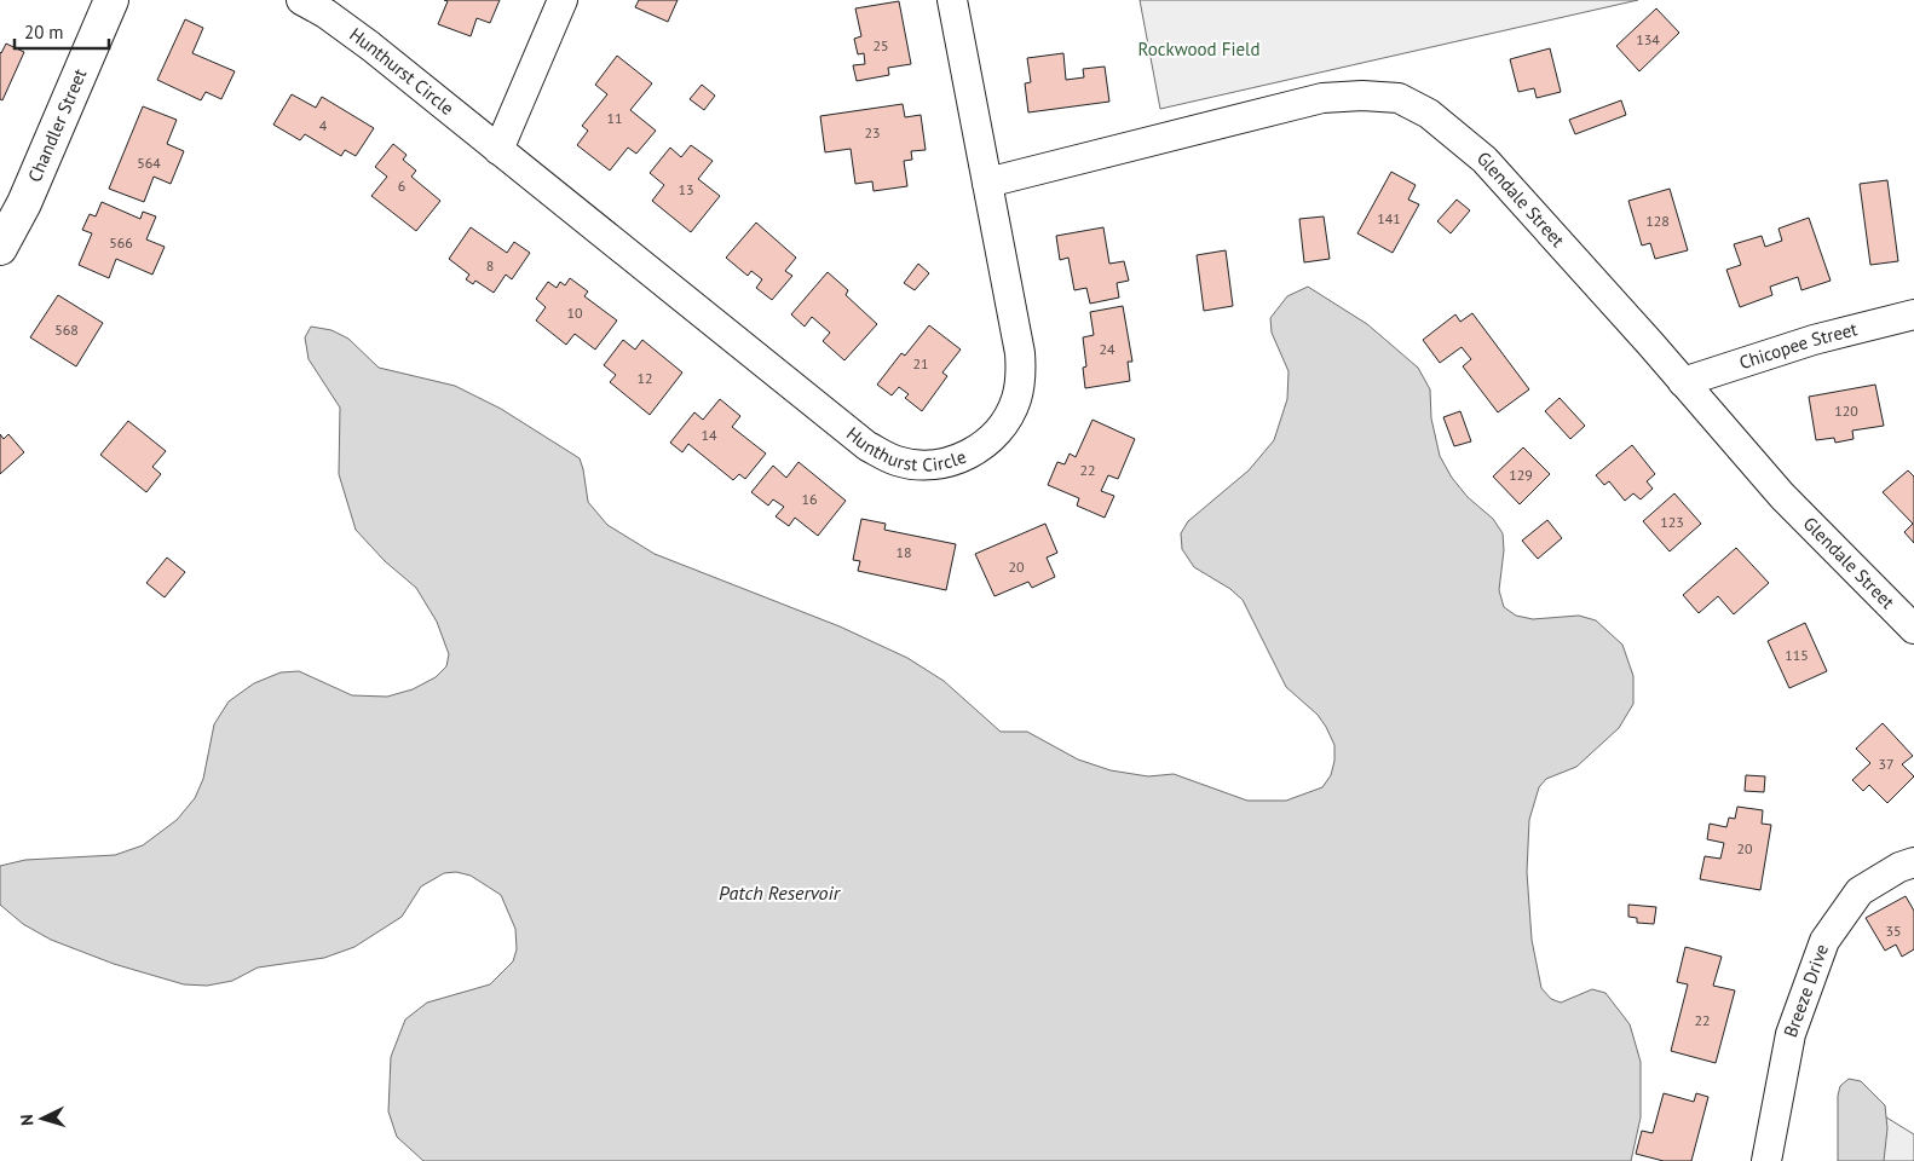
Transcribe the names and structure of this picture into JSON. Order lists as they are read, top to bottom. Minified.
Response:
{"streets":{"main road":["Chandler Street"],"street":["Hunthurst Circle","Glendale Street","Chicopee Street","Breeze Drive"]},"crossings":[["Hunthurst Circle","Glendale Street"],["Glendale Street","Chicopee Street"]],"water":["Patch Reservoir"],"parks":["Rockwood Field"],"house_numbers":["134","25","11","4","23","564","6","13","141","128","566","8","10","568","24","21","12","120","14","22","129","16","123","18","20","115","37","20","35","22"],"scale_bar":"20 m","north":"left"}
